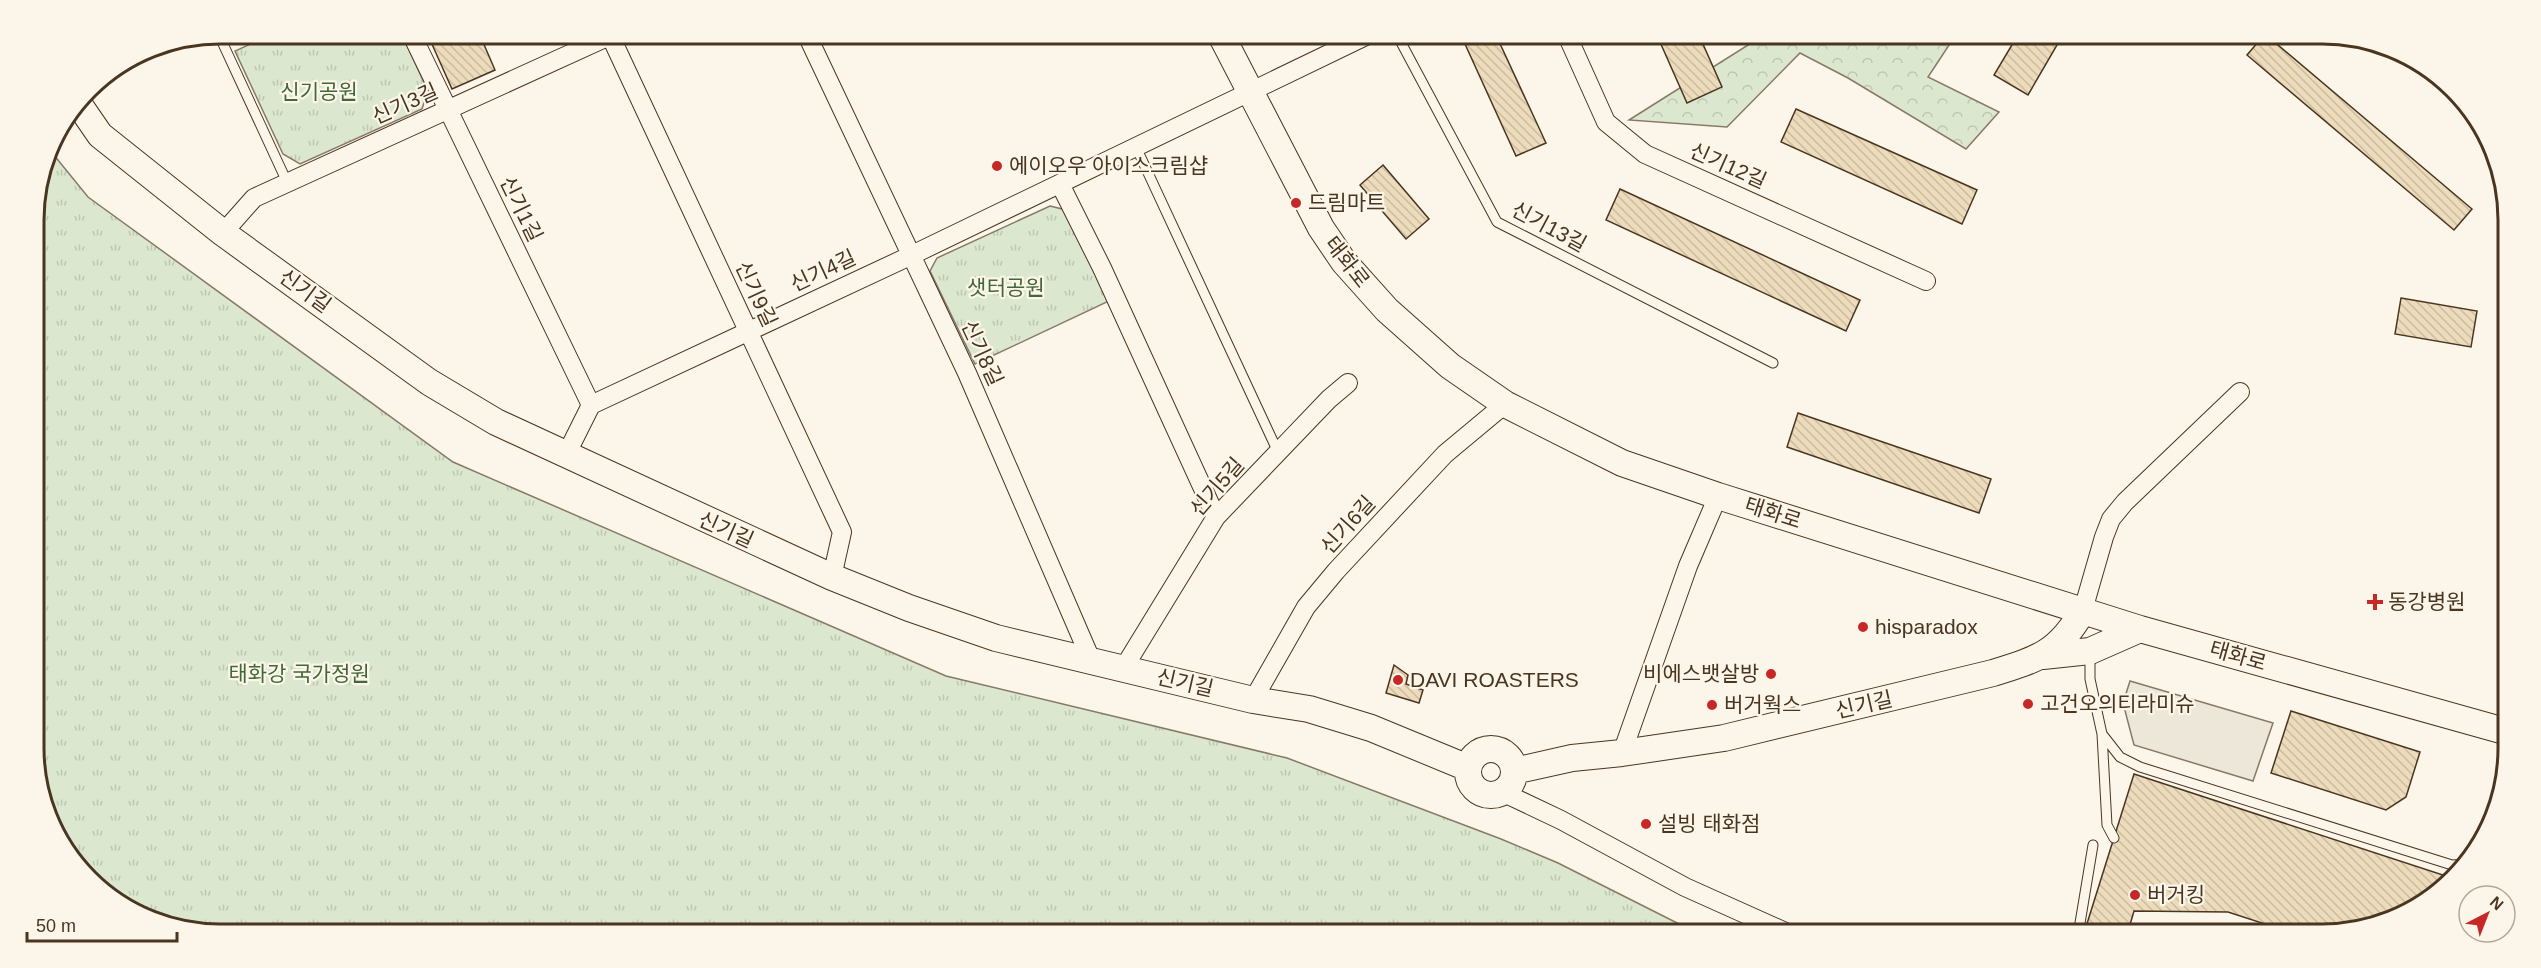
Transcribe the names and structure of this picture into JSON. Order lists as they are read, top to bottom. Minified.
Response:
{"streets":{"street":["신기3길","신기12길","신기1길","태화로","신기4길","신기길","신기9길","신기8길","신기5길","신기6길"],"lane":["신기13길"]},"crossings":[["신기3길","신기1길"],["신기3길","신기길"],["신기1길","신기4길"],["태화로","신기4길"],["태화로","신기길"],["태화로","신기6길"],["신기4길","신기9길"],["신기4길","신기8길"],["신기길","신기9길"],["신기길","신기8길"],["신기길","신기5길"],["신기길","신기6길"]],"parks":["신기공원","샛터공원","태화강 국가정원"],"places":{"other":["에이오우 아이스크림샵","드림마트","hisparadox","비에스뱃살방","DAVI ROASTERS","고건오의티라미슈","버거웍스","설빙 태화점","버거킹"],"health":["동강병원"]},"scale_bar":"50 m","north":"top right"}
